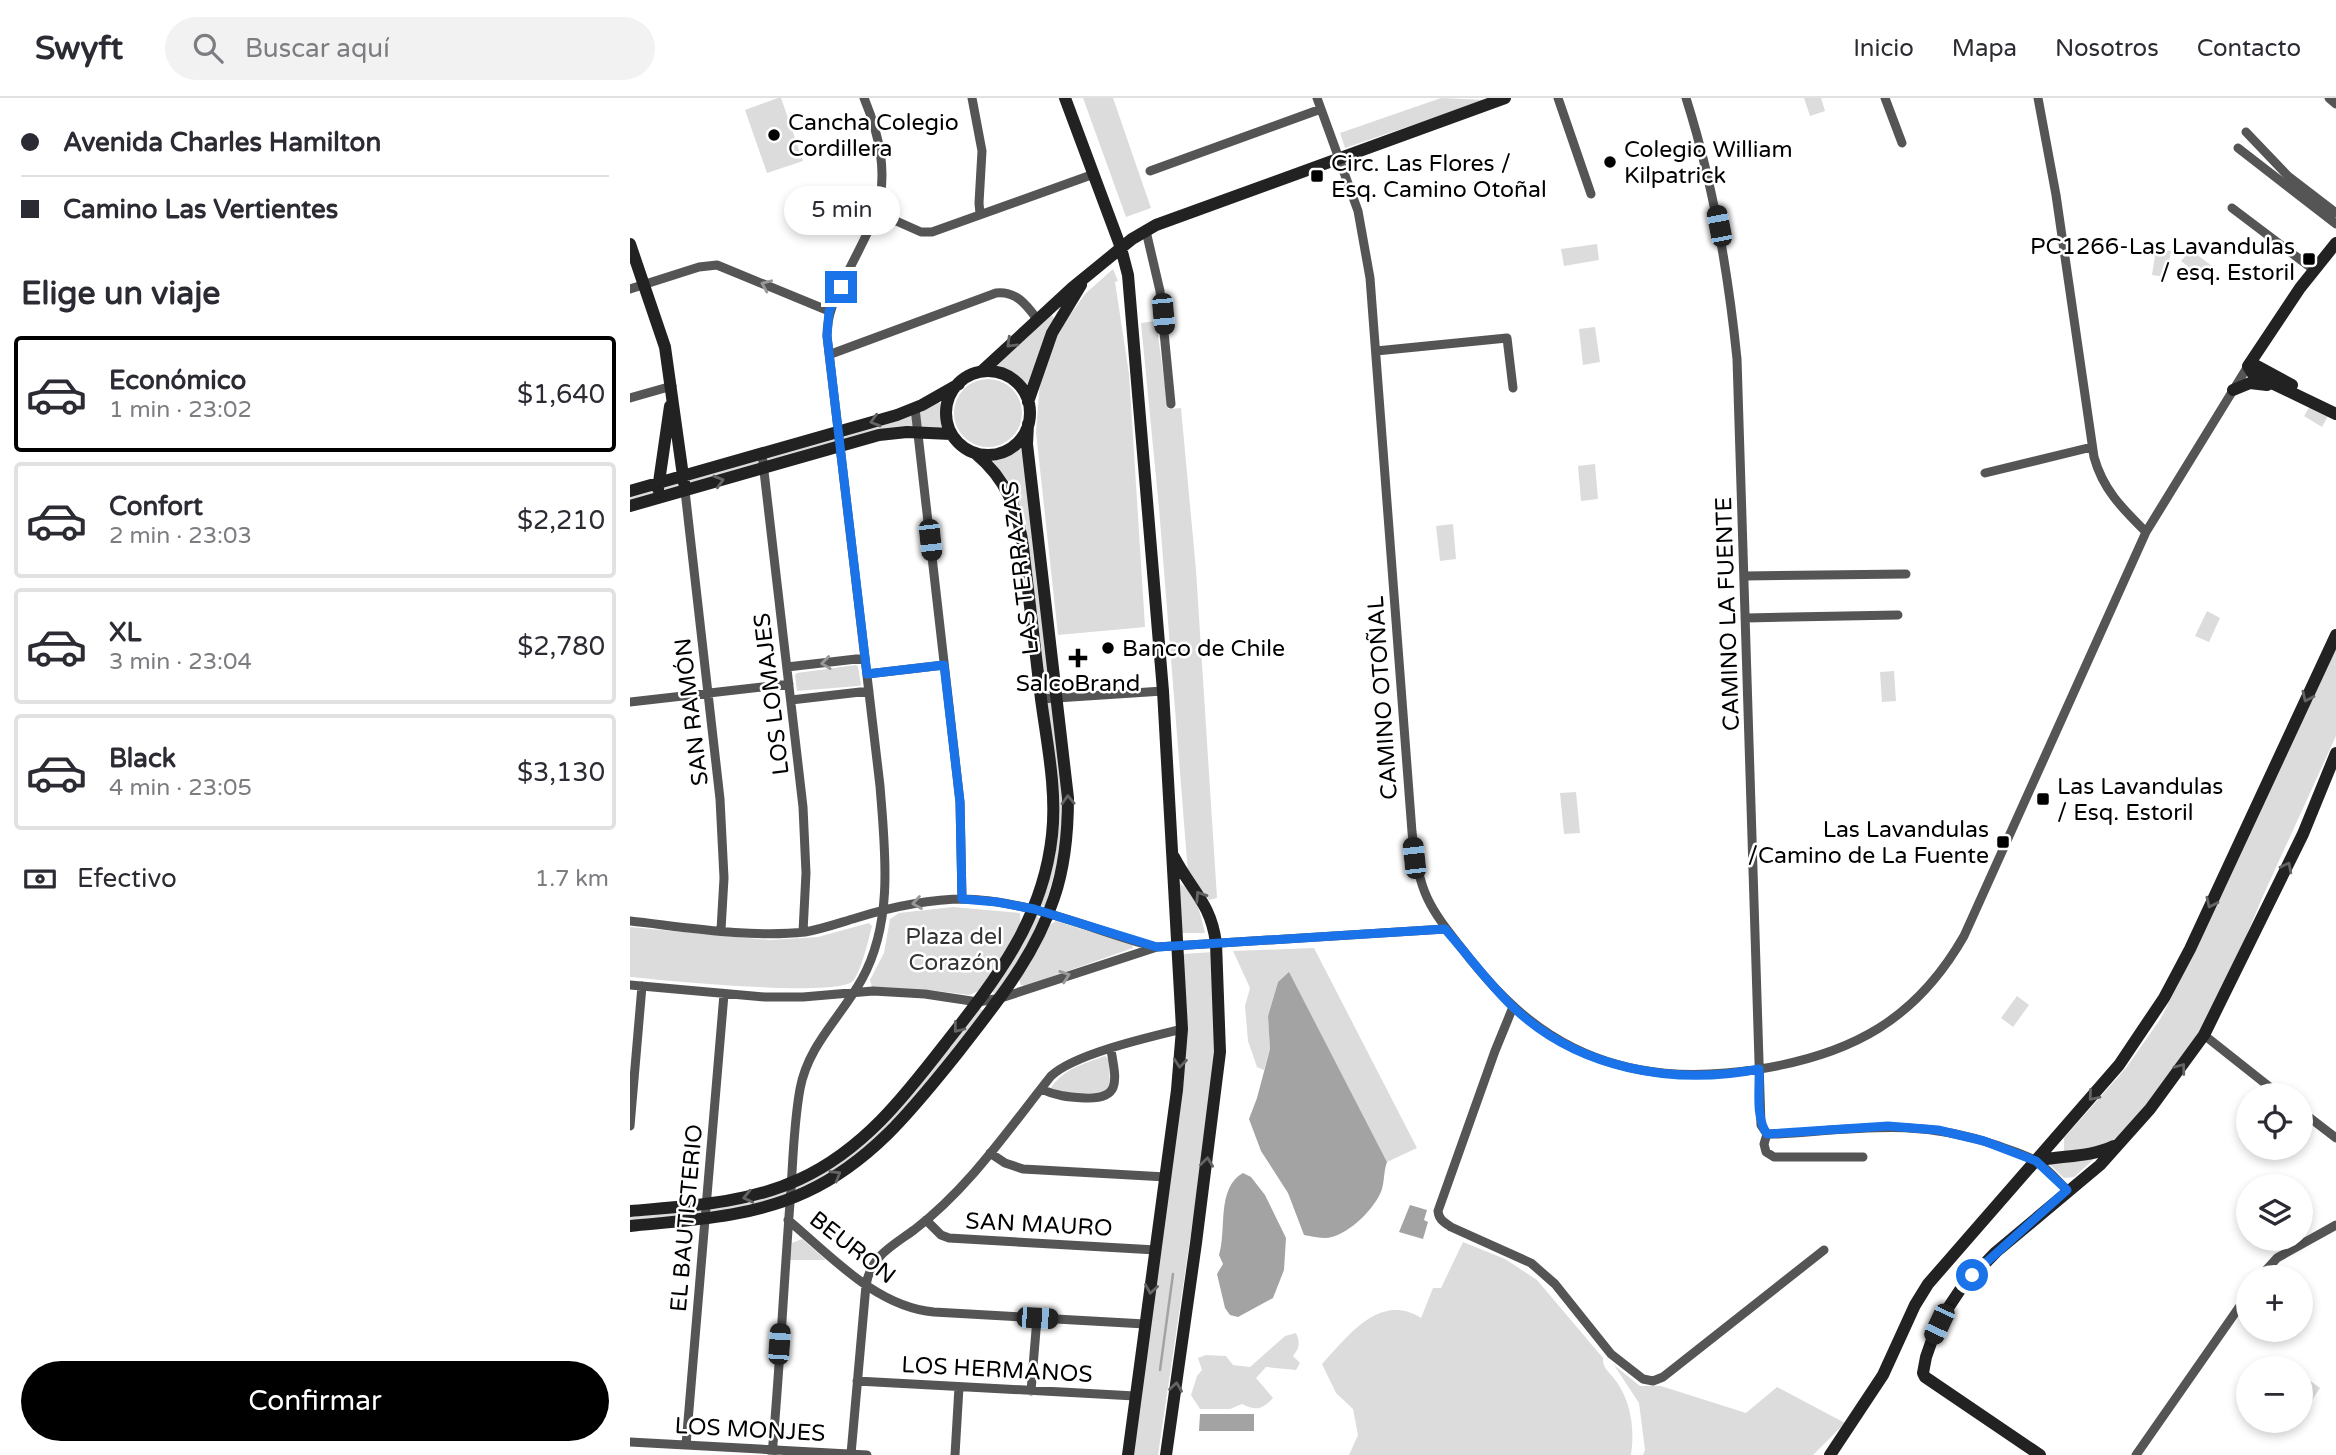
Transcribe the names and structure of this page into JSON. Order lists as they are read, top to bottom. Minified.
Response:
{"streets":{"street":["LAS TERRAZAS","CAMINO LA FUENTE","LOS LOMAJES","CAMINO OTOÑAL","SAN RAMÓN","EL BAUTISTERIO","SAN MAURO","BEURON","LOS HERMANOS","LOS MONJES"]},"crossings":[["LAS TERRAZAS","EL BAUTISTERIO"],["CAMINO LA FUENTE","CAMINO OTOÑAL"],["EL BAUTISTERIO","LOS MONJES"]],"parks":["Plaza del Corazón"],"places":{"other":["Cancha Colegio Cordillera","Colegio William Kilpatrick","Banco de Chile"],"transit":["Circ. Las Flores / Esq. Camino Otoñal","PC1266-Las Lavandulas / esq. Estoril","Las Lavandulas / Esq. Estoril","Las Lavandulas /Camino de La Fuente"],"health":["SalcoBrand"]},"page":{"header":"Swyft","search":"Buscar aquí","nav":["Inicio","Mapa","Nosotros","Contacto"],"banner":["Avenida Charles Hamilton","Camino Las Vertientes"],"bubble":"5 min","heading":"Elige un viaje","list":[{"name":"Económico","note":"1 min · 23:02","value":"$1,640"},{"name":"Confort","note":"2 min · 23:03","value":"$2,210"},{"name":"XL","note":"3 min · 23:04","value":"$2,780"},{"name":"Black","note":"4 min · 23:05","value":"$3,130"}],"pay":["Efectivo","1.7 km"],"map_buttons":["+","−"],"buttons":"Confirmar"}}
